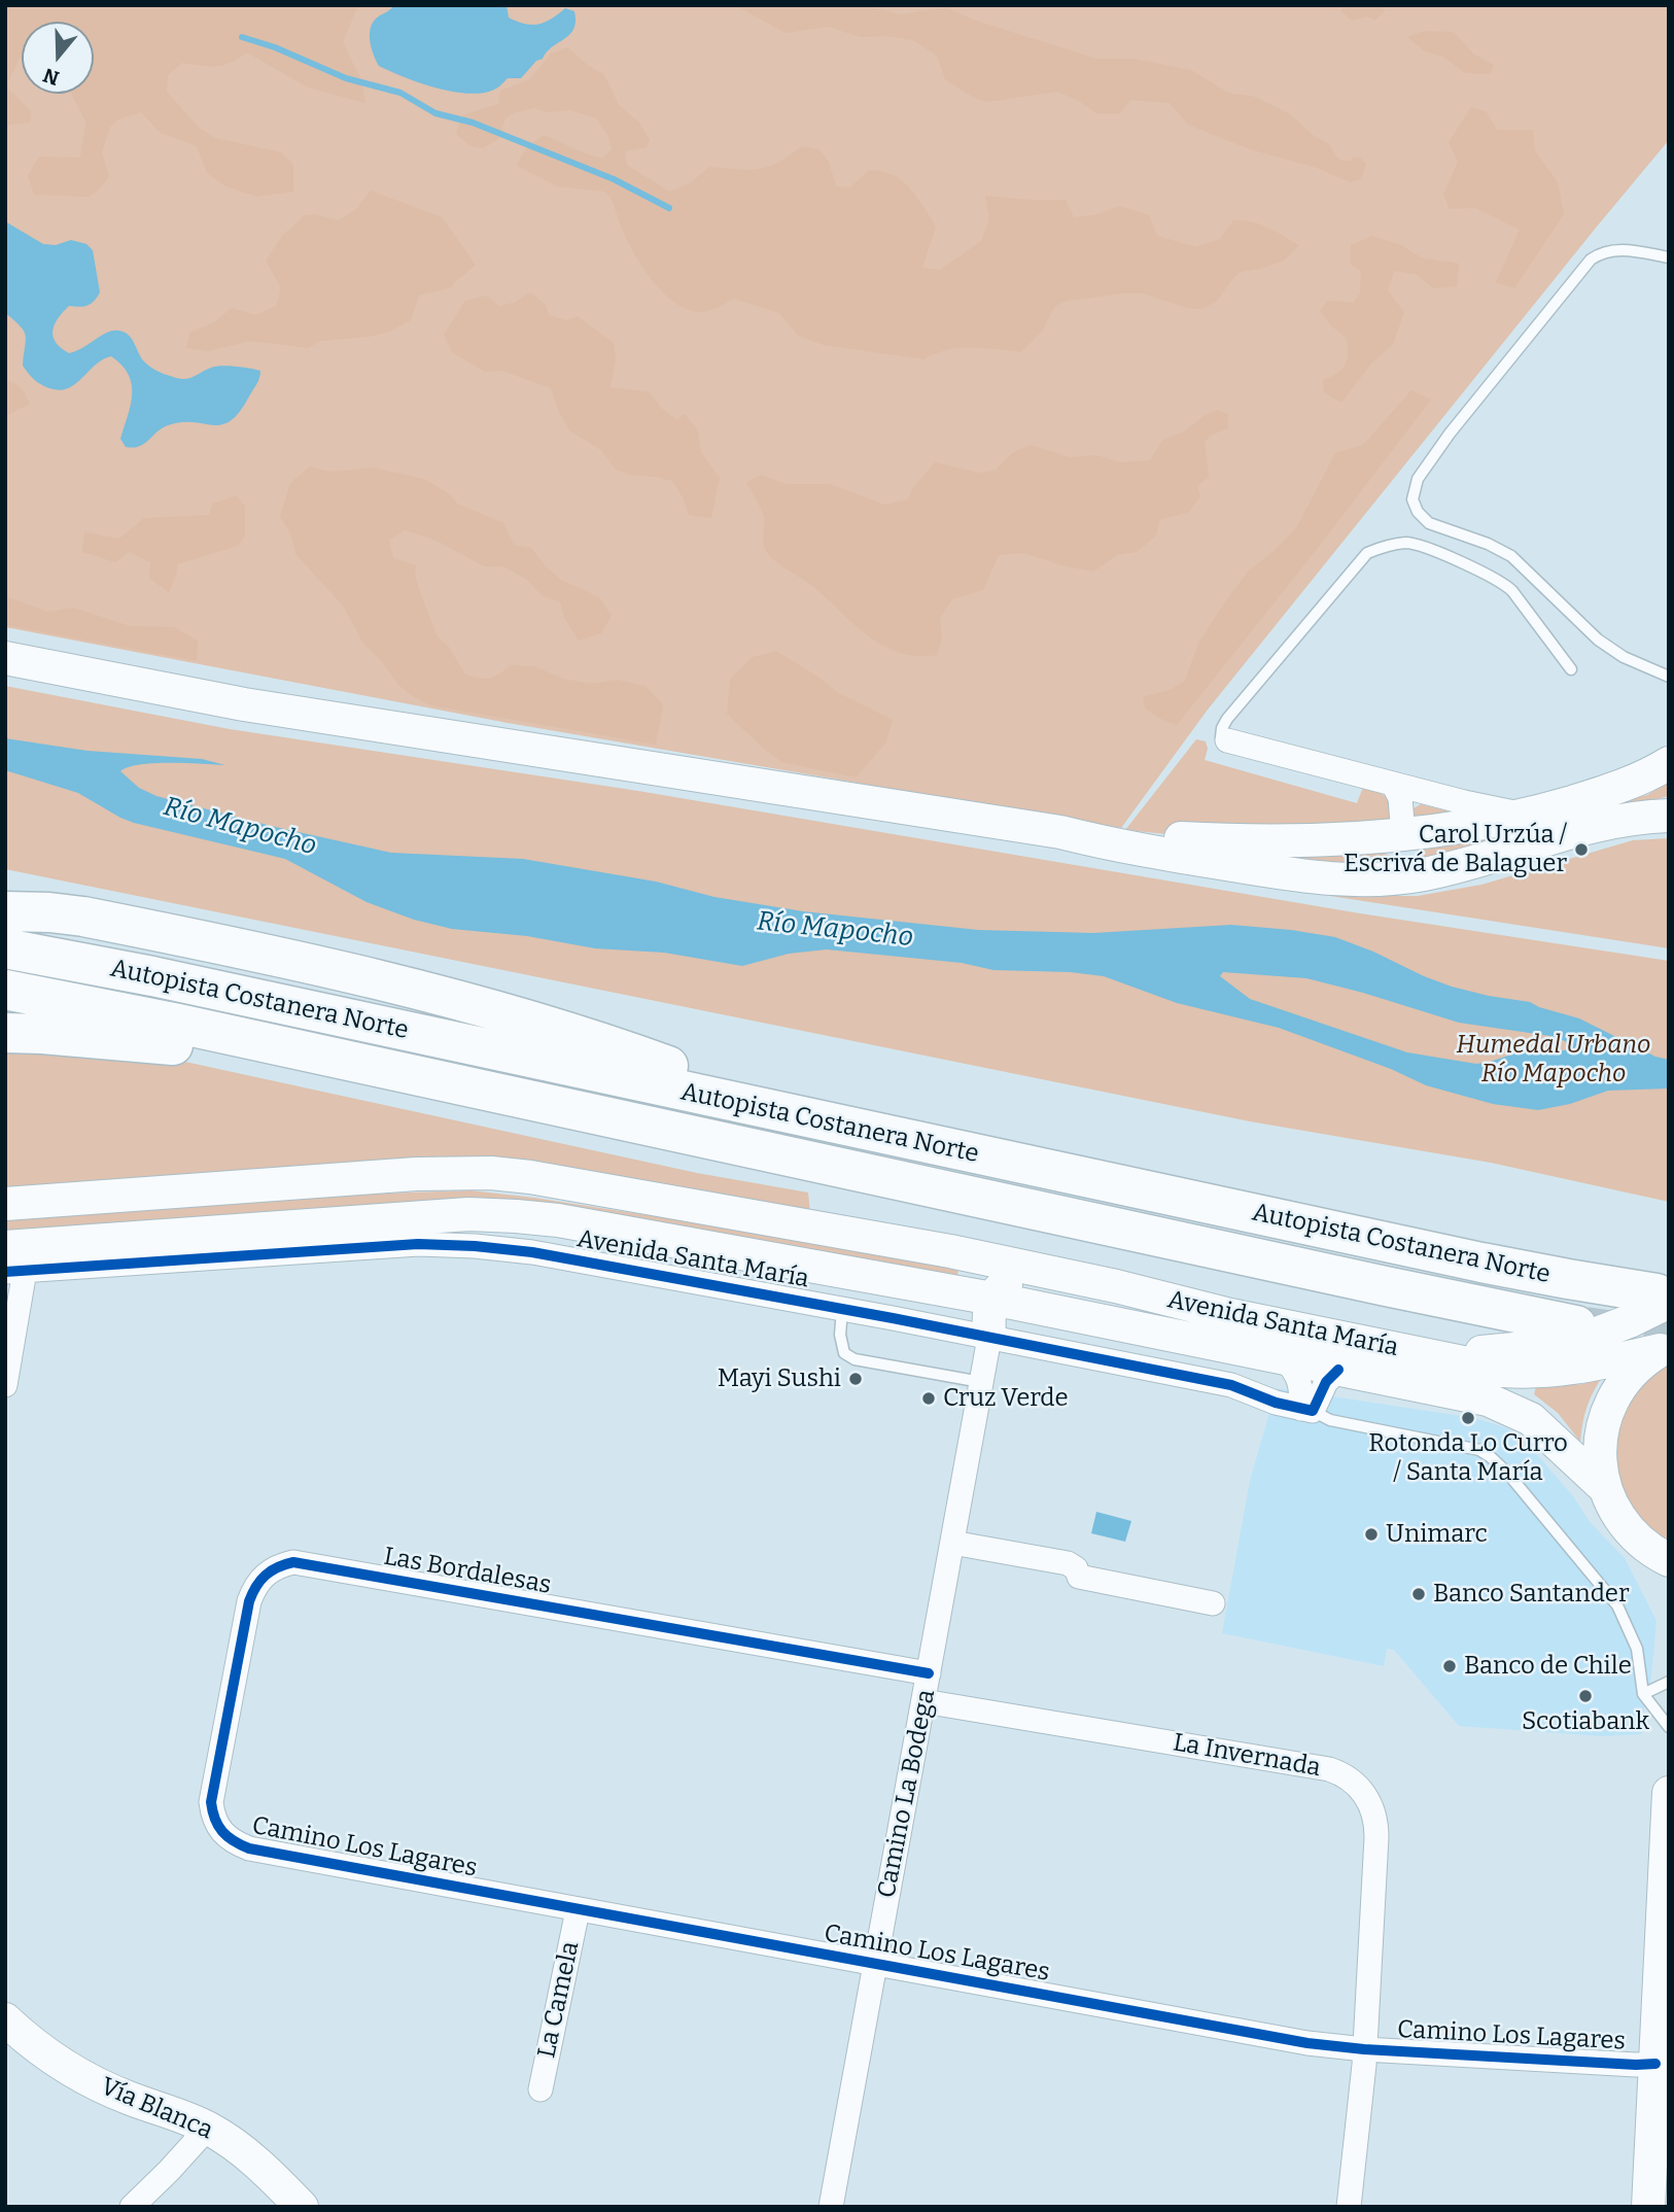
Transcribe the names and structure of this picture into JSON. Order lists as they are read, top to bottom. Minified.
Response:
{"streets":{"highway":["Autopista Costanera Norte"],"main road":["Avenida Santa María","Vía Blanca"],"street":["Las Bordalesas","La Invernada","Camino La Bodega","Camino Los Lagares","La Camela"]},"crossings":[["Avenida Santa María","Camino La Bodega"],["Las Bordalesas","Camino La Bodega"],["Las Bordalesas","Camino Los Lagares"],["La Invernada","Camino La Bodega"],["La Invernada","Camino Los Lagares"],["Camino La Bodega","Camino Los Lagares"],["Camino Los Lagares","La Camela"]],"water":["Río Mapocho"],"parks":["Humedal Urbano Río Mapocho"],"places":["Carol Urzúa / Escrivá de Balaguer","Mayi Sushi","Cruz Verde","Rotonda Lo Curro / Santa María","Unimarc","Banco Santander","Banco de Chile","Scotiabank"],"north":"bottom"}
